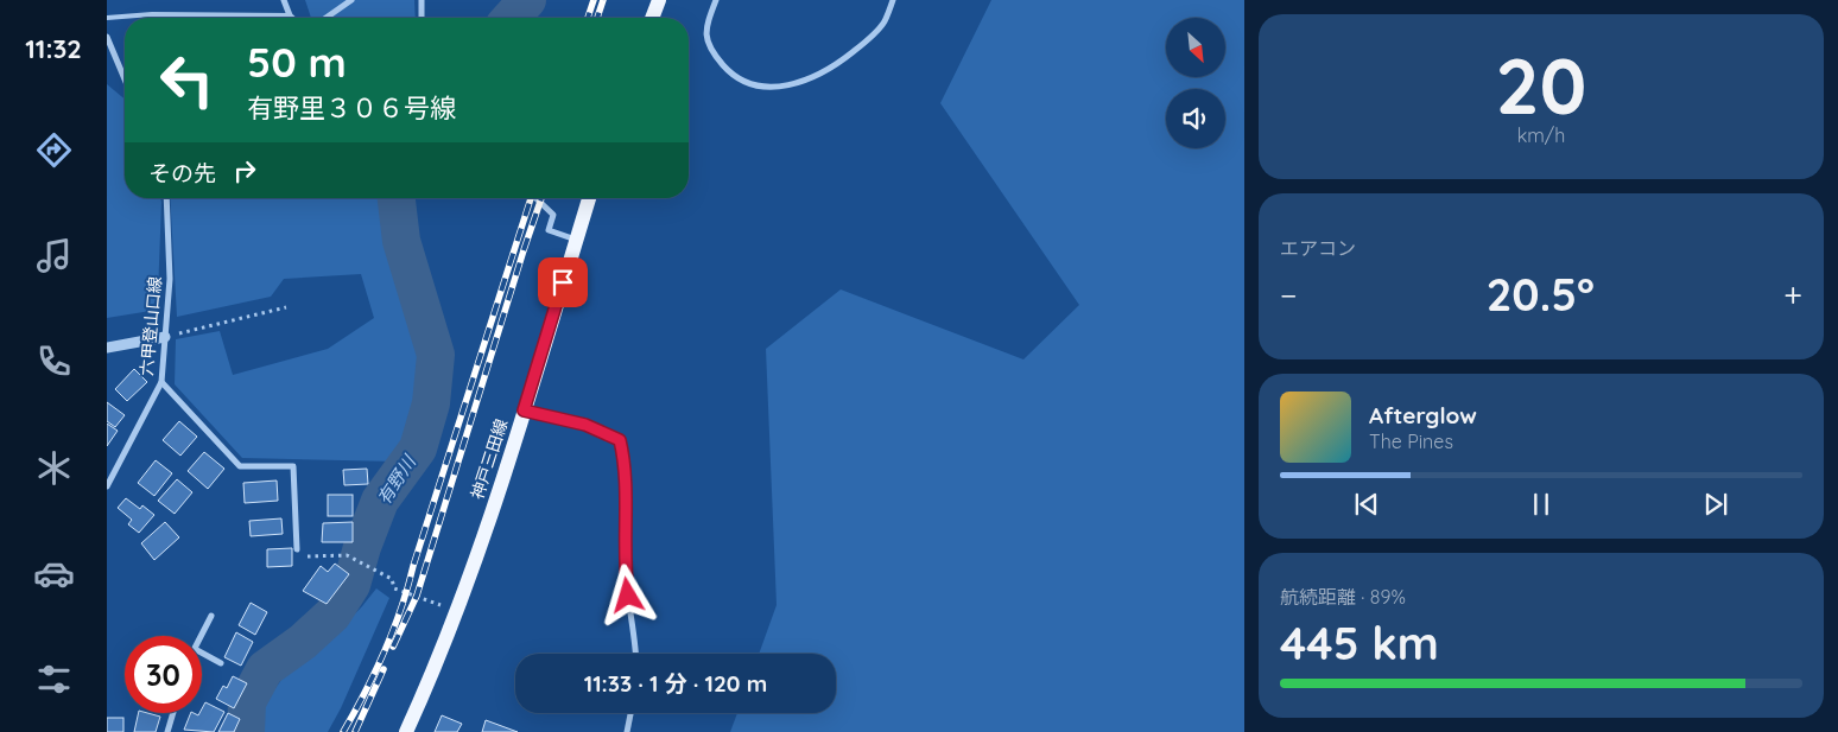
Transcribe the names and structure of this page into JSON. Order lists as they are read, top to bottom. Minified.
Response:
{"streets":{"main road":["神戸三田線"],"street":["六甲登山口線"]},"water":["有野川"],"north":"bottom right","page":{"tabs":"11:32","tile":[["20","km/h"],"エアコン",["航続距離 · 89%","445 km"]],"turn":["50 m","有野里３０６号線"],"then":"その先","heat":["−","20.5°","+"],"song":["Afterglow","The Pines"],"limit":"30","trip":"11:33 · 1 分 · 120 m"}}
